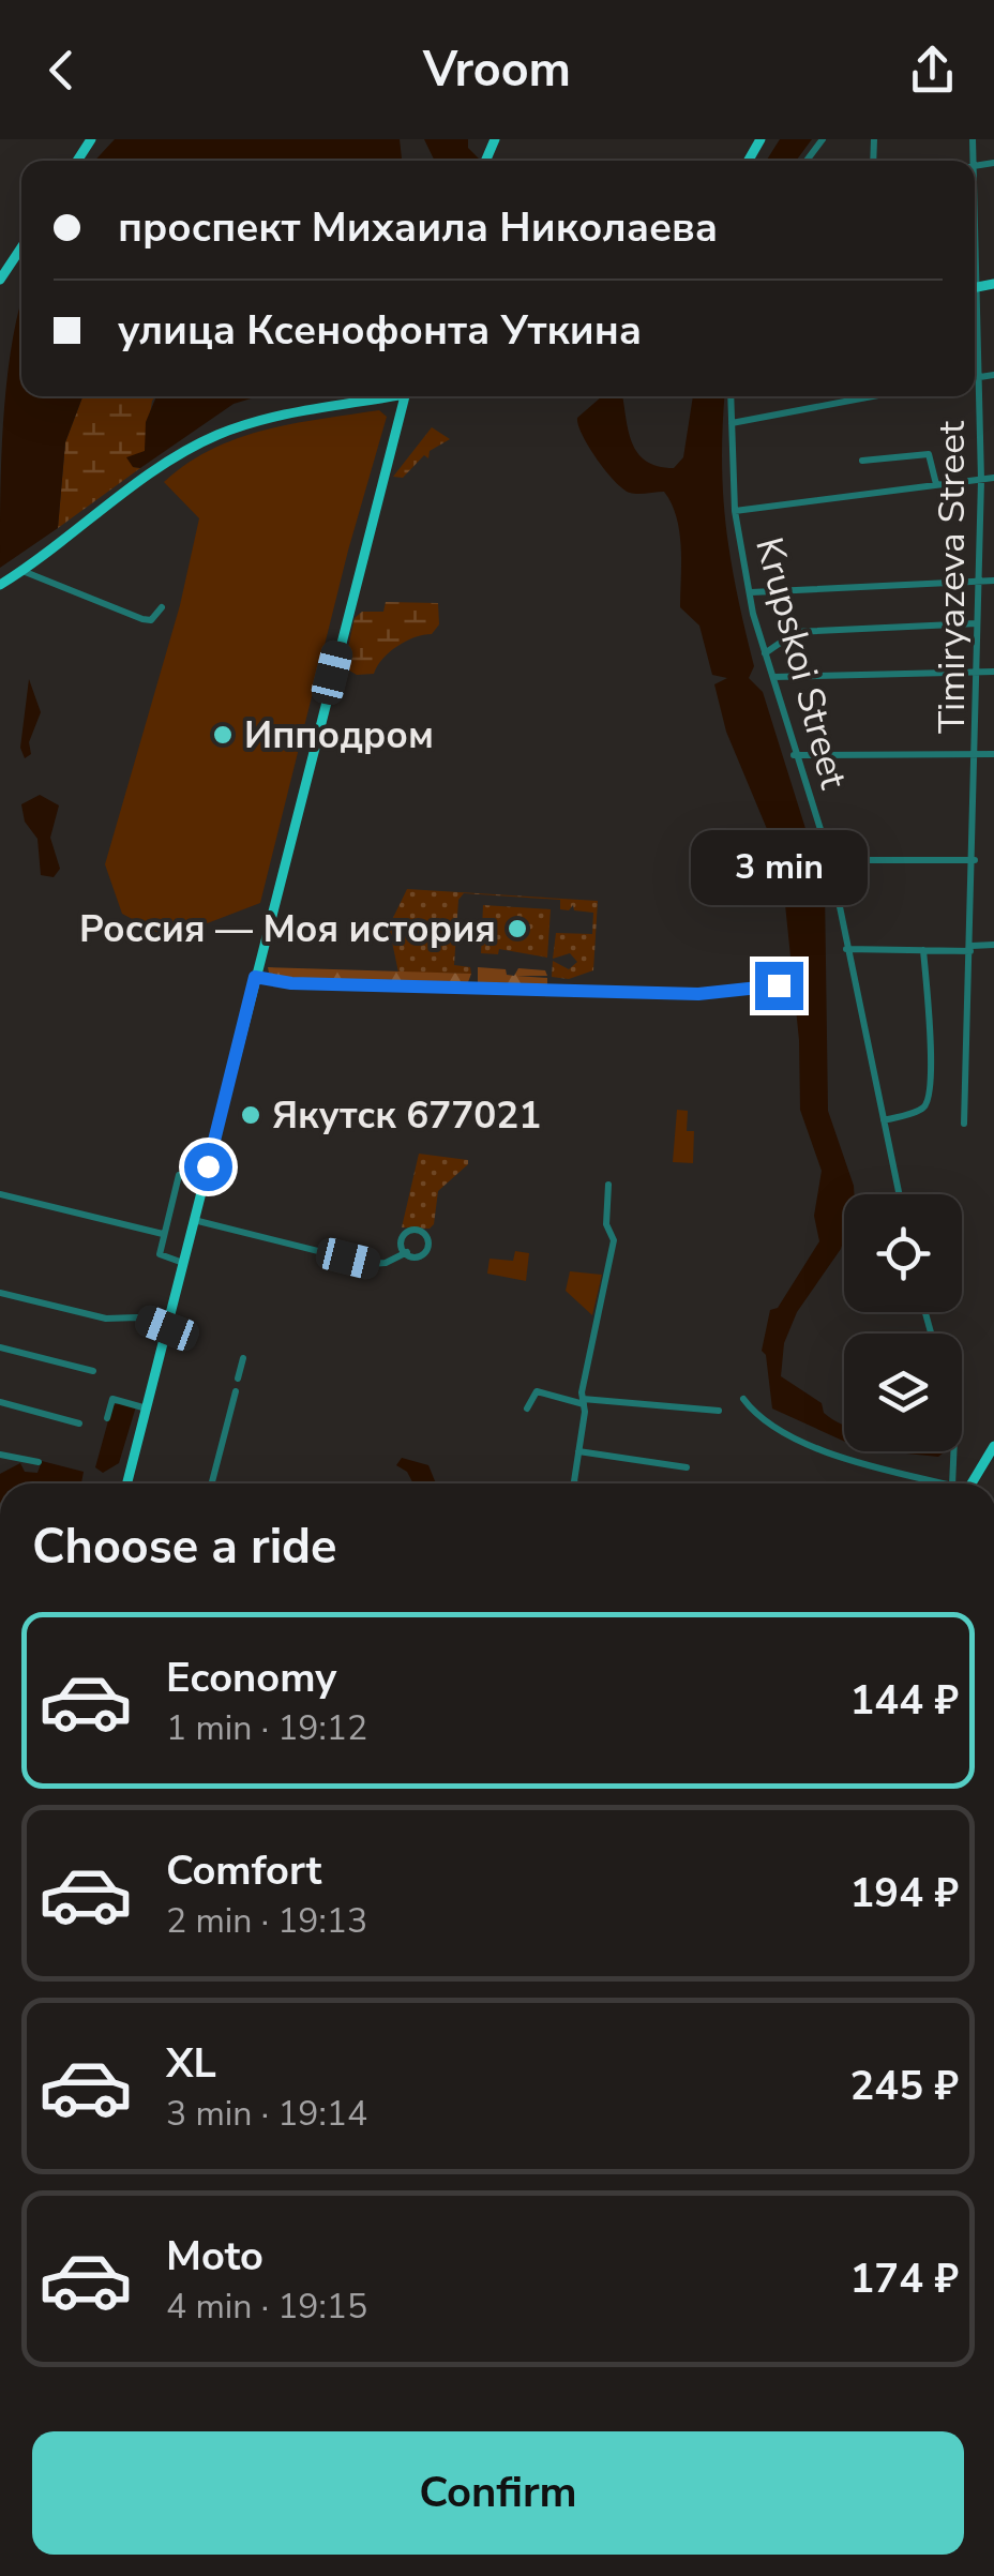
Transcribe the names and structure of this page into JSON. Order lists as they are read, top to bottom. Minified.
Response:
{"streets":{"street":["Timiryazeva Street","Krupskoi Street"]},"places":["Ипподром","Россия — Моя история","Якутск 677021"],"page":{"header":"Vroom","banner":["проспект Михаила Николаева","улица Ксенофонта Уткина"],"bubble":"3 min","heading":"Choose a ride","list":[{"name":"Economy","note":"1 min · 19:12","value":"144 ₽"},{"name":"Comfort","note":"2 min · 19:13","value":"194 ₽"},{"name":"XL","note":"3 min · 19:14","value":"245 ₽"},{"name":"Moto","note":"4 min · 19:15","value":"174 ₽"}],"buttons":"Confirm"}}
